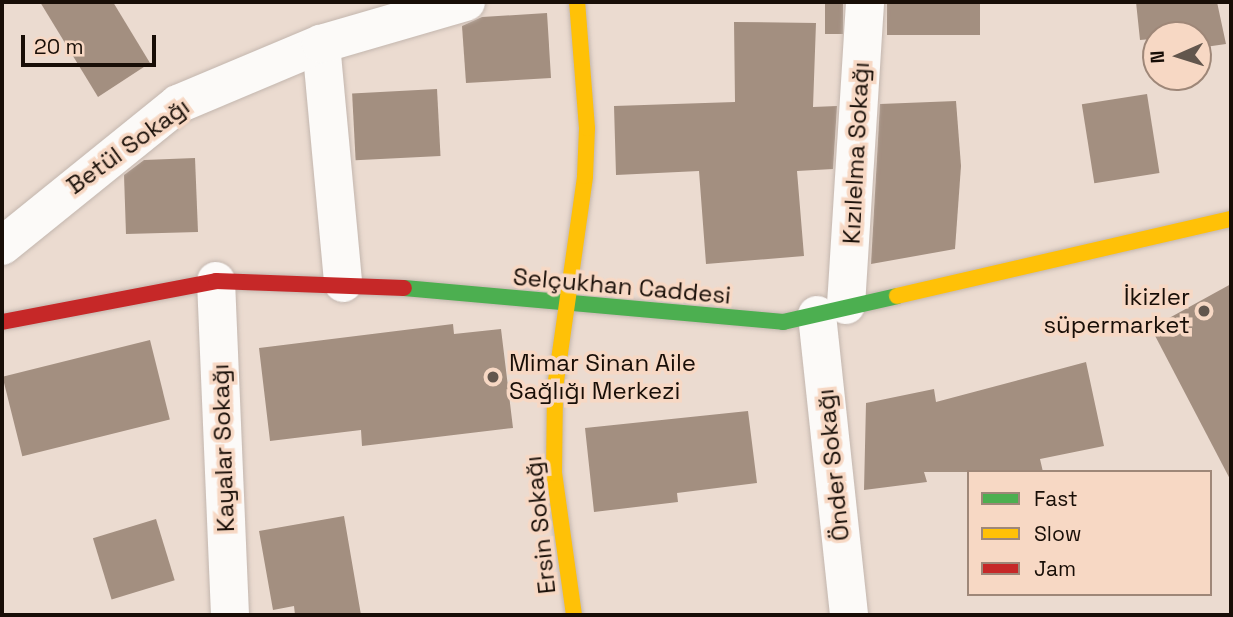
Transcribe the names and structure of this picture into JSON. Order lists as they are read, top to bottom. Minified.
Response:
{"streets":{"street":["Betül Sokağı","Kızılelma Sokağı","Selçukhan Caddesi","Kayalar Sokağı","Önder Sokağı","Ersin Sokağı"]},"crossings":[["Kızılelma Sokağı","Selçukhan Caddesi"],["Kızılelma Sokağı","Önder Sokağı"],["Selçukhan Caddesi","Kayalar Sokağı"],["Selçukhan Caddesi","Önder Sokağı"],["Selçukhan Caddesi","Ersin Sokağı"]],"places":["İkizler süpermarket","Mimar Sinan Aile Sağlığı Merkezi"],"legend":["Fast","Slow","Jam"],"scale_bar":"20 m","north":"left"}
